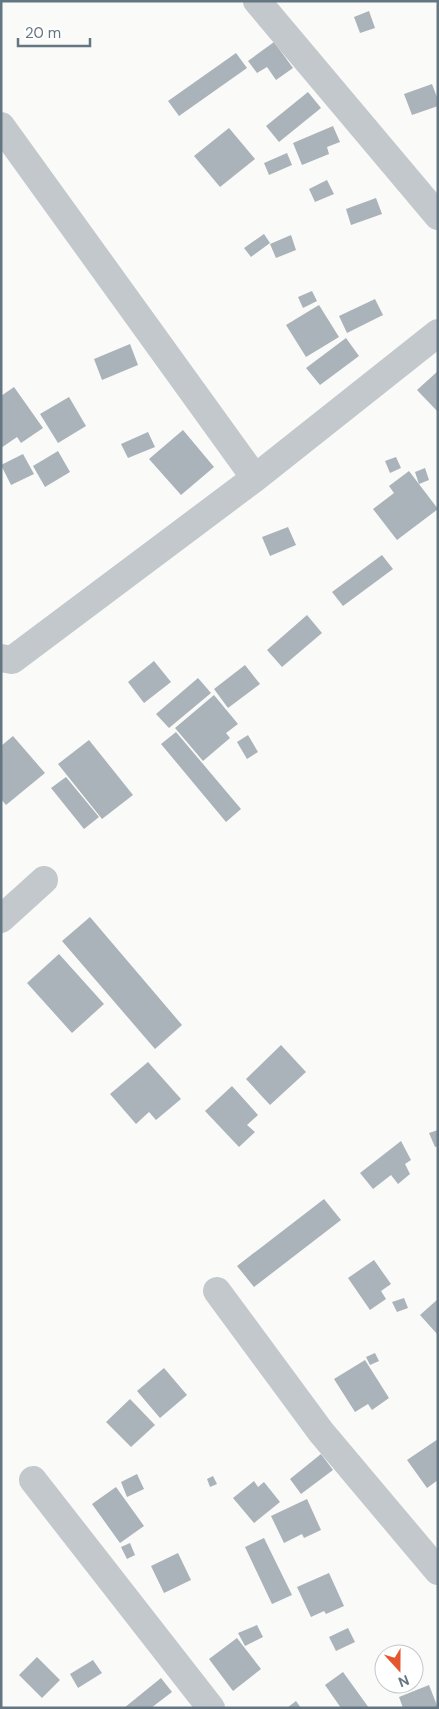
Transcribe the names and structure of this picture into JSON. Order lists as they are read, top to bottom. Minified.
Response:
{"scale_bar":"20 m","north":"bottom"}
